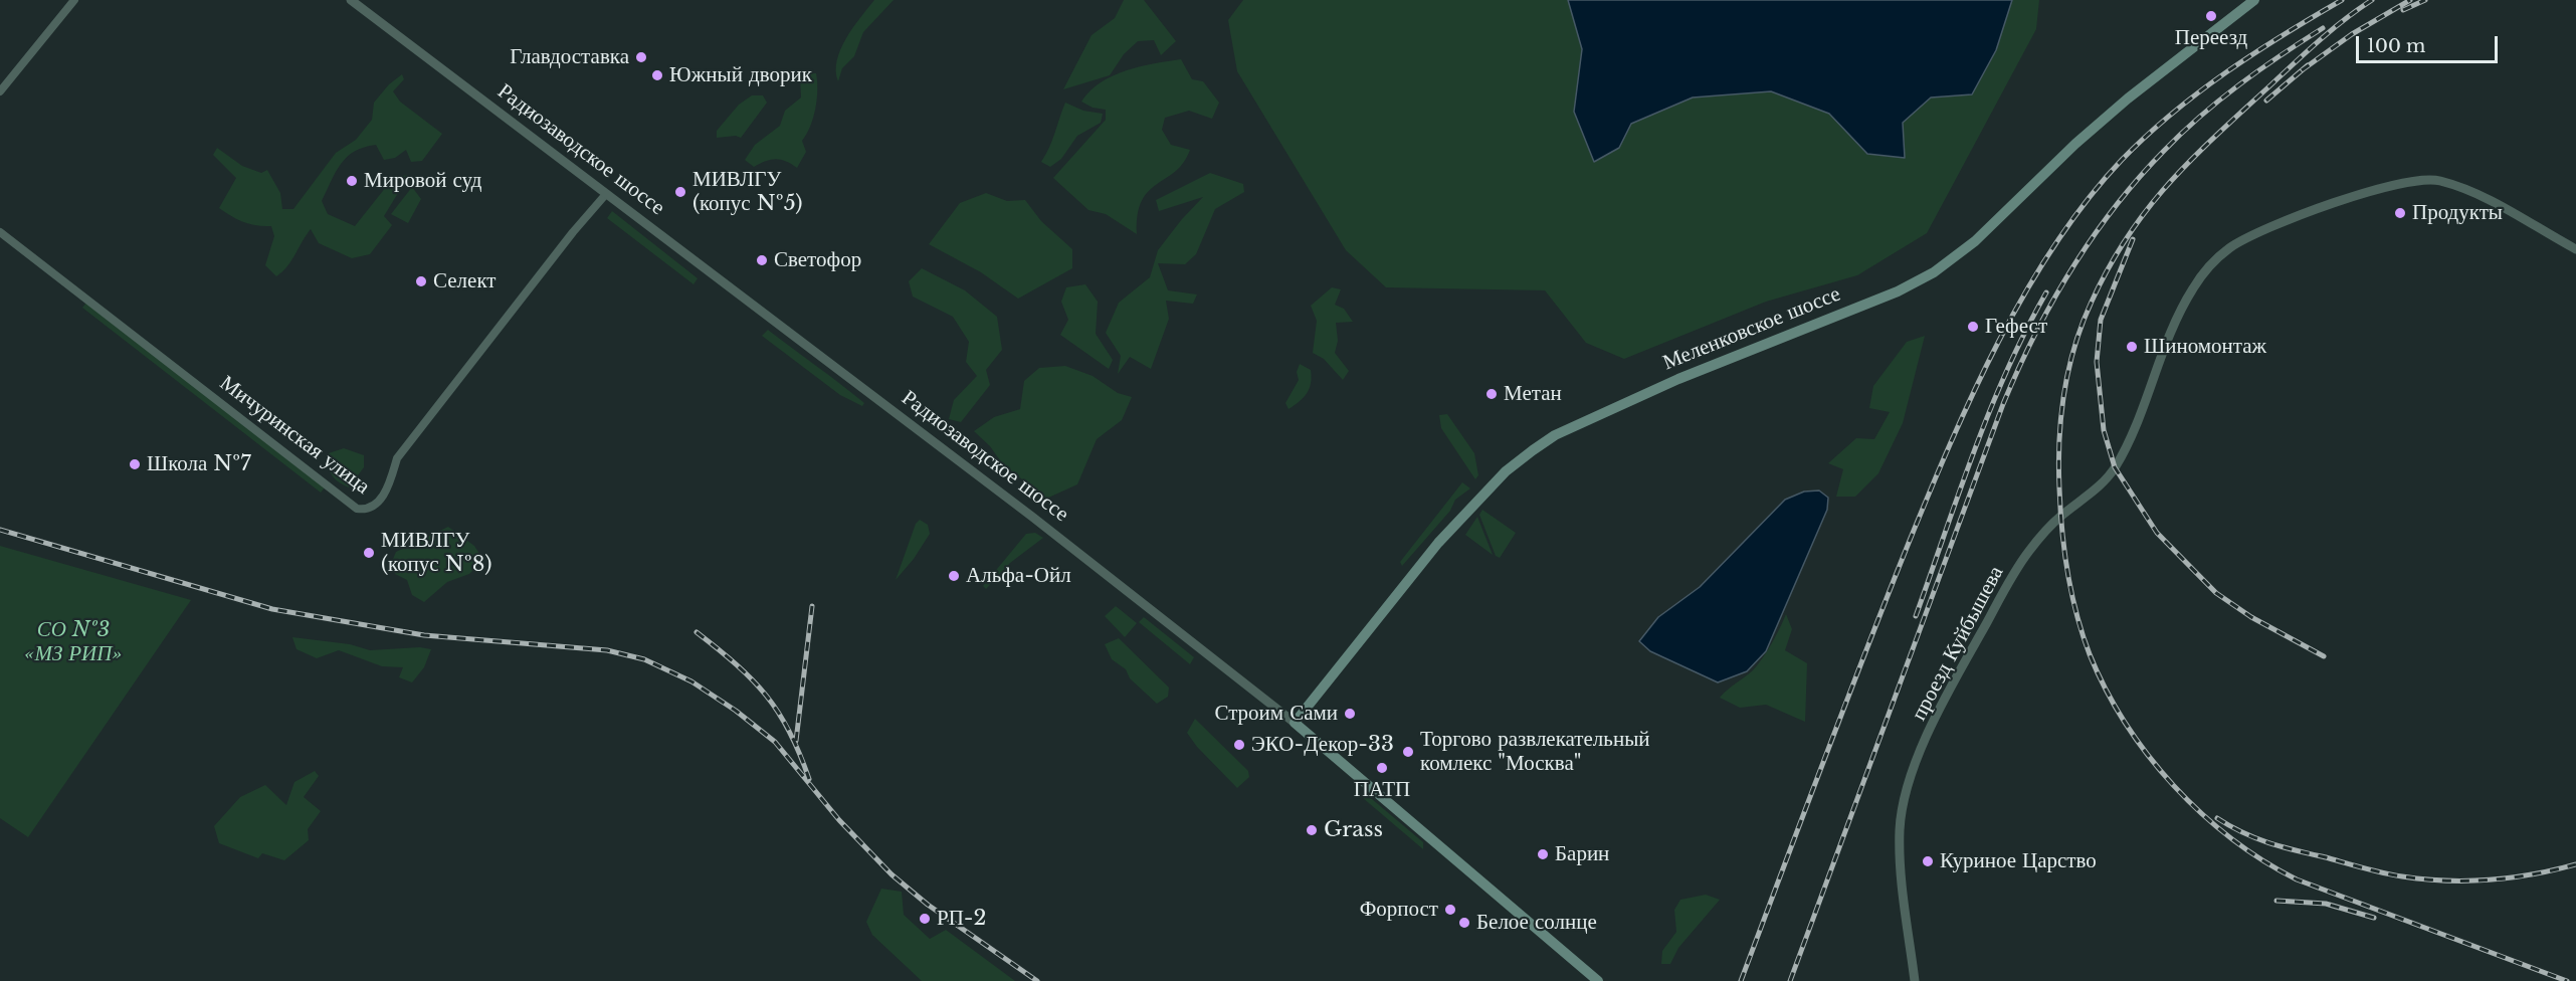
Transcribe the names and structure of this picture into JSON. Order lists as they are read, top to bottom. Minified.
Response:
{"streets":{"main road":["Радиозаводское шоссе","Меленковское шоссе"],"street":["Мичуринская улица","проезд Куйбышева"]},"crossings":[["Радиозаводское шоссе","Меленковское шоссе"],["Радиозаводское шоссе","Мичуринская улица"]],"parks":["СО №3 «МЗ РИП»"],"places":["Переезд","Главдоставка","Южный дворик","Мировой суд","МИВЛГУ (копус №5)","Продукты","Светофор","Селект","Гефест","Шиномонтаж","Метан","Школа №7","МИВЛГУ (копус №8)","Альфа-Ойл","Строим Сами","ЭКО-Декор-33","Торгово развлекательный комлекс \"Москва\"","ПАТП","Grass","Барин","Куриное Царство","Форпост","РП-2","Белое солнце"],"scale_bar":"100 m"}
